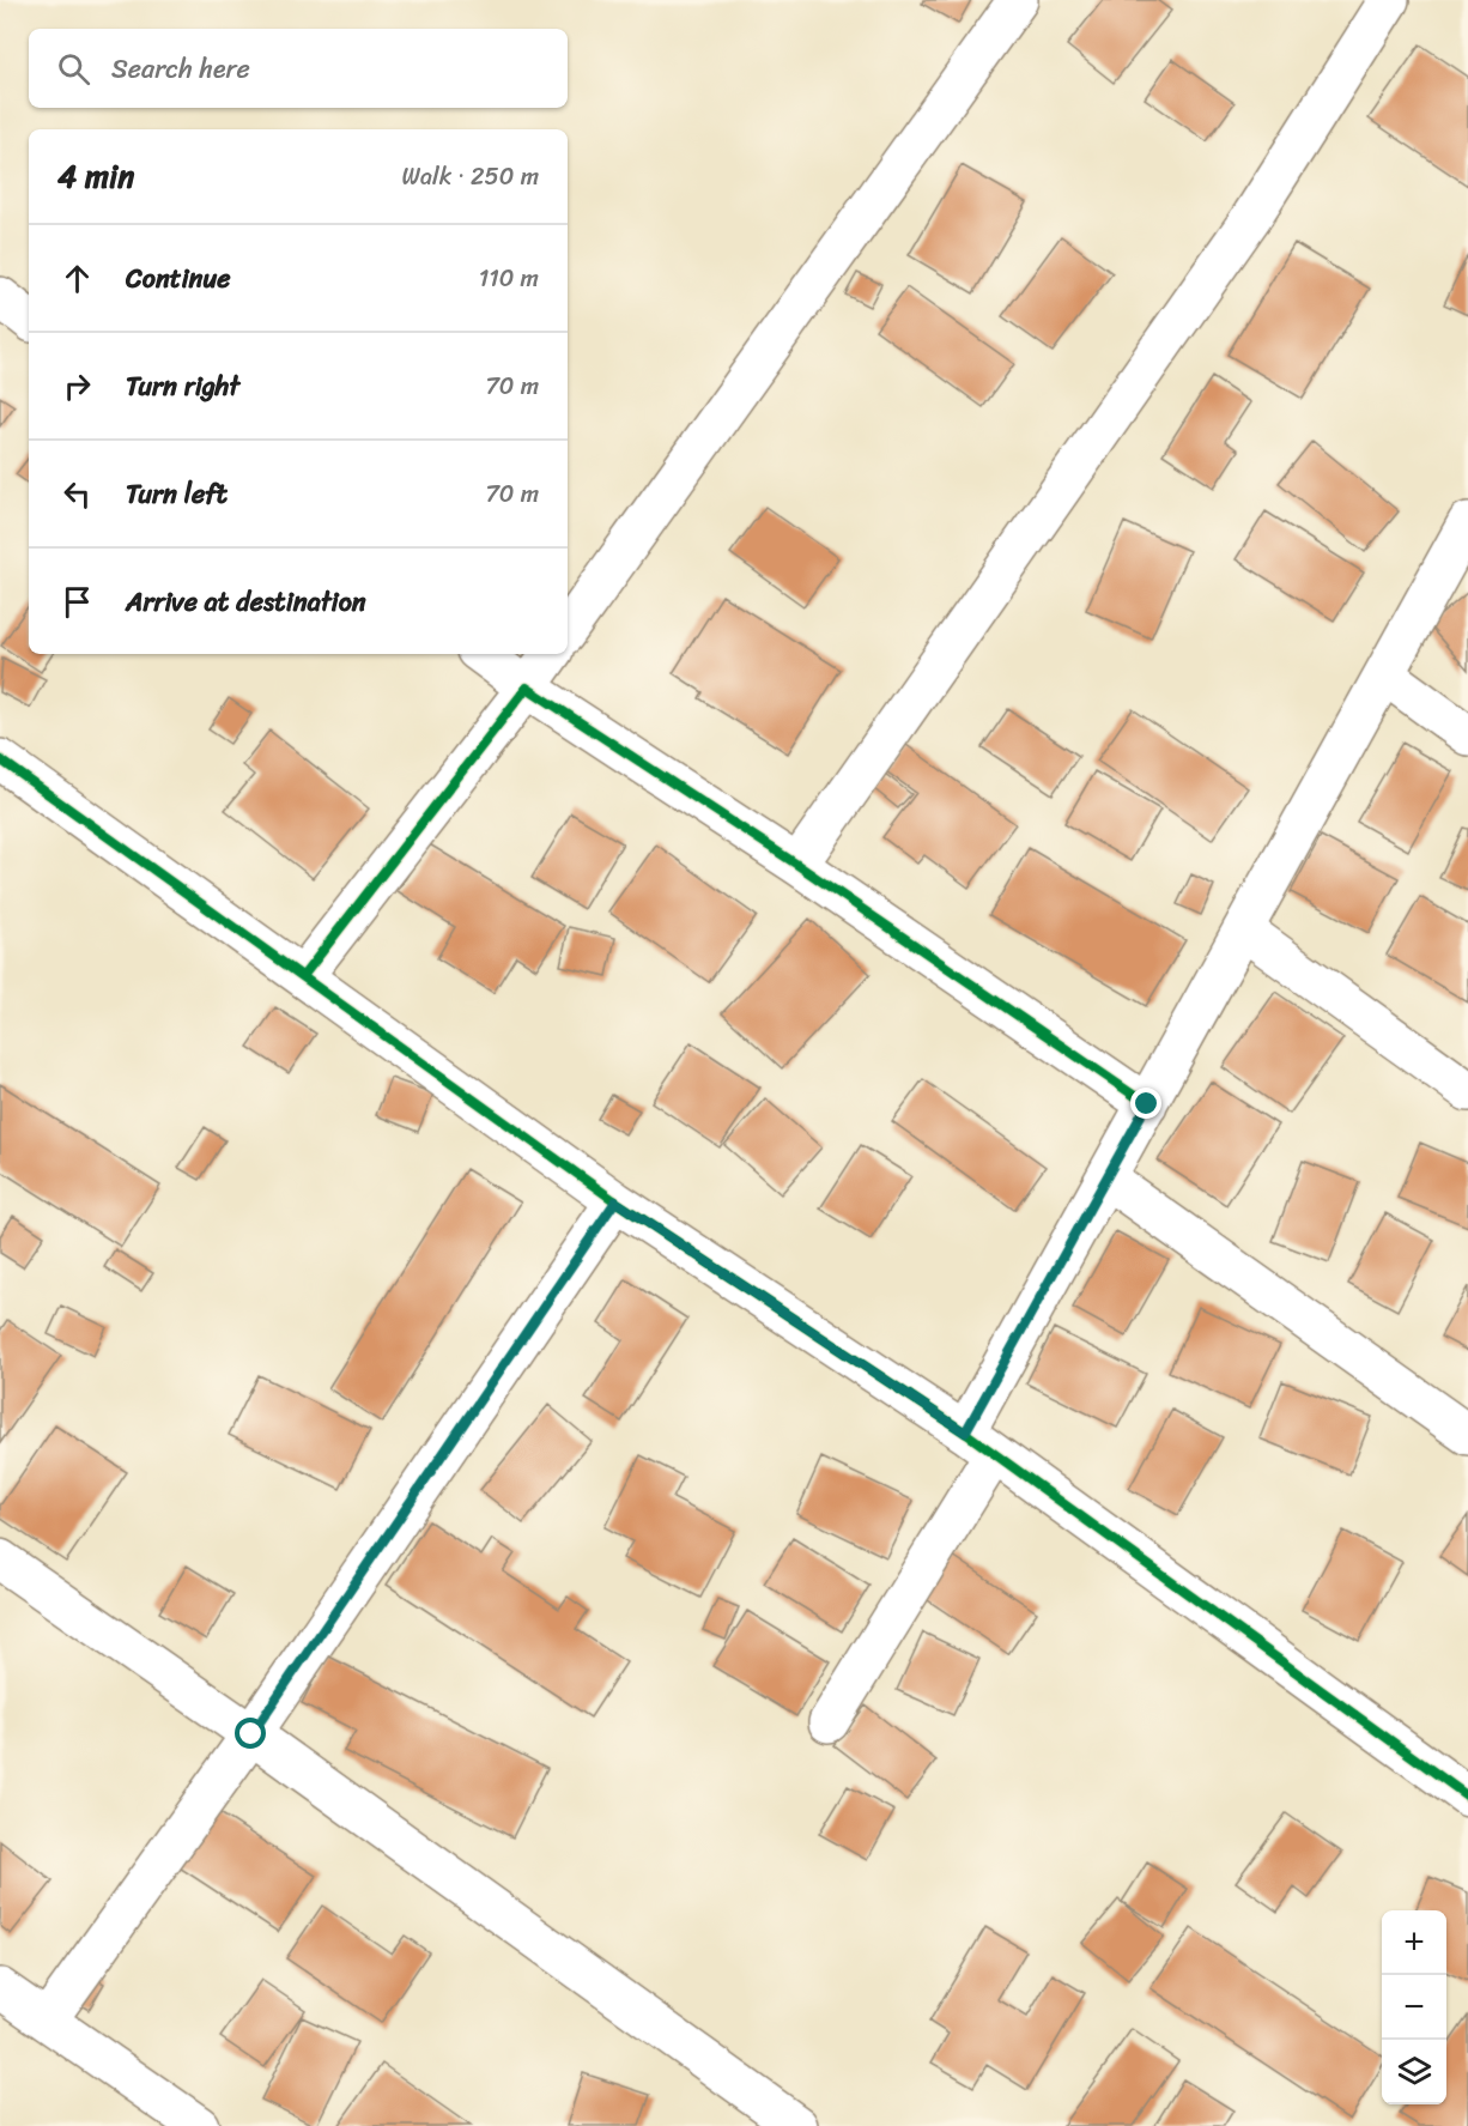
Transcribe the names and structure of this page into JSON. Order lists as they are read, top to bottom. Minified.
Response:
{"page":{"search":"Search here","heading":["4 min","Walk · 250 m"],"list":[["Continue","110 m"],["Turn right","70 m"],["Turn left","70 m"],"Arrive at destination"],"map_buttons":["+","−"]}}
